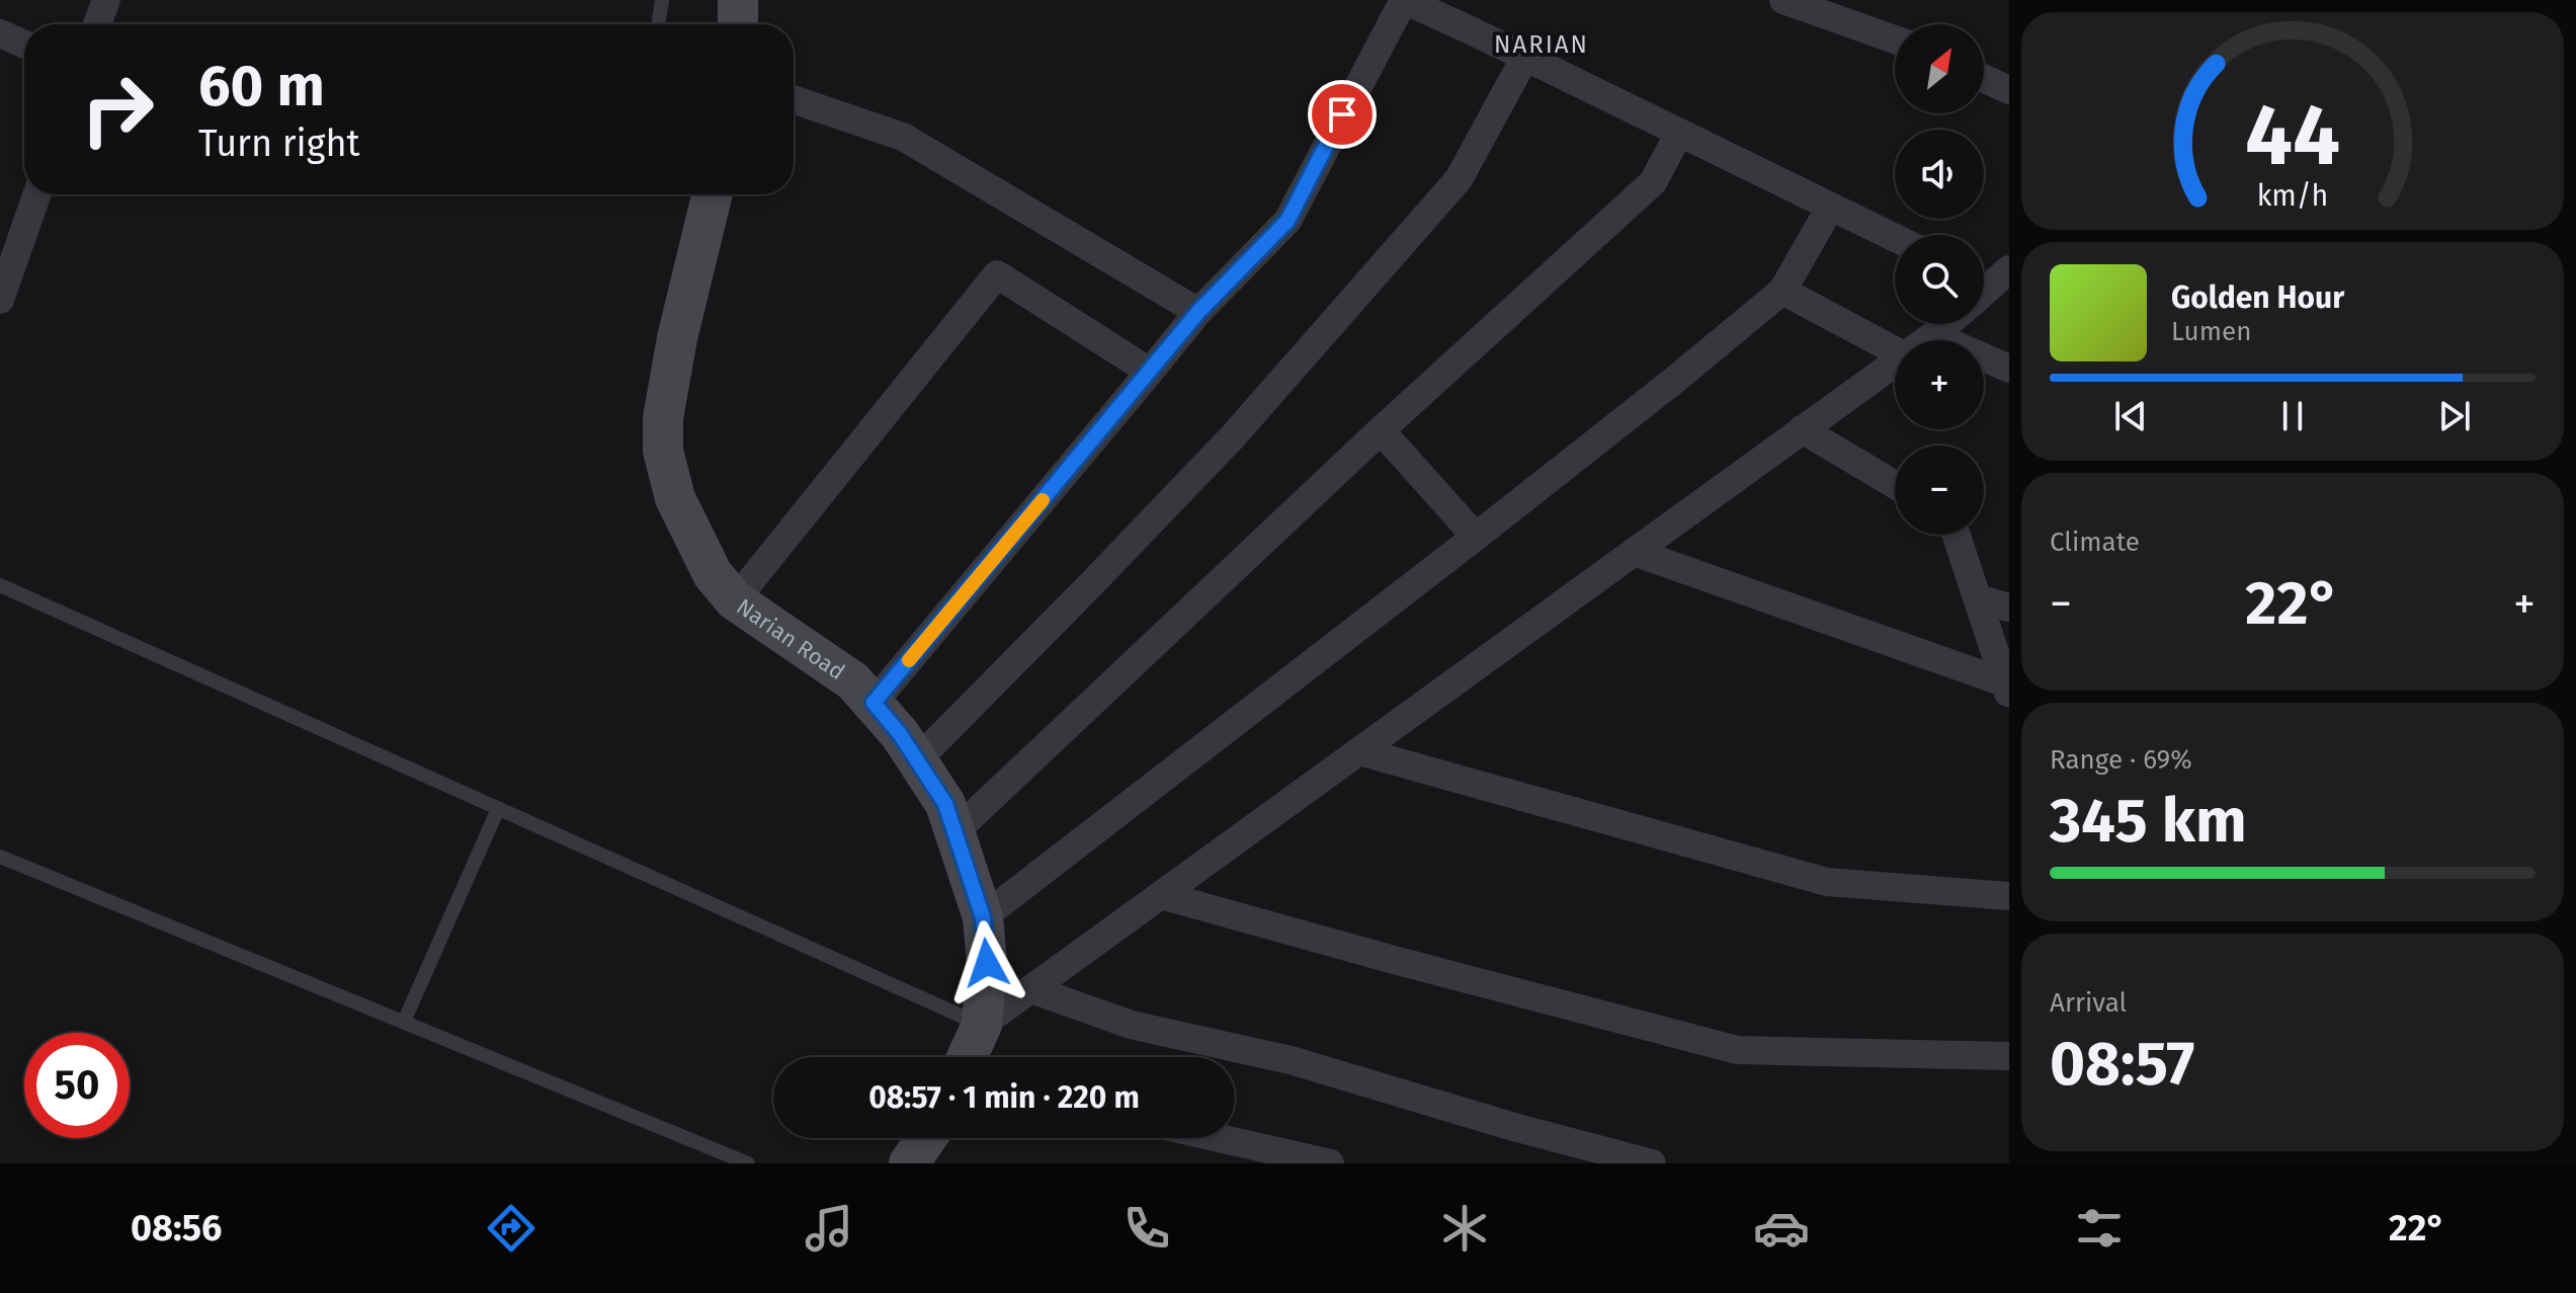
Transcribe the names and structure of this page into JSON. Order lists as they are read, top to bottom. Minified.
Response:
{"streets":{"main road":["Narian Road"]},"districts":["NARIAN"],"north":"top right","page":{"map_buttons":["+","−"],"turn":["60 m","Turn right"],"song":["Golden Hour","Lumen"],"tile":["Climate",["Range · 69%","345 km"],["Arrival","08:57"]],"heat":["−","22°","+"],"limit":"50","trip":"08:57 · 1 min · 220 m","tabs":["08:56","22°"],"gauge":["44","km/h"]}}
